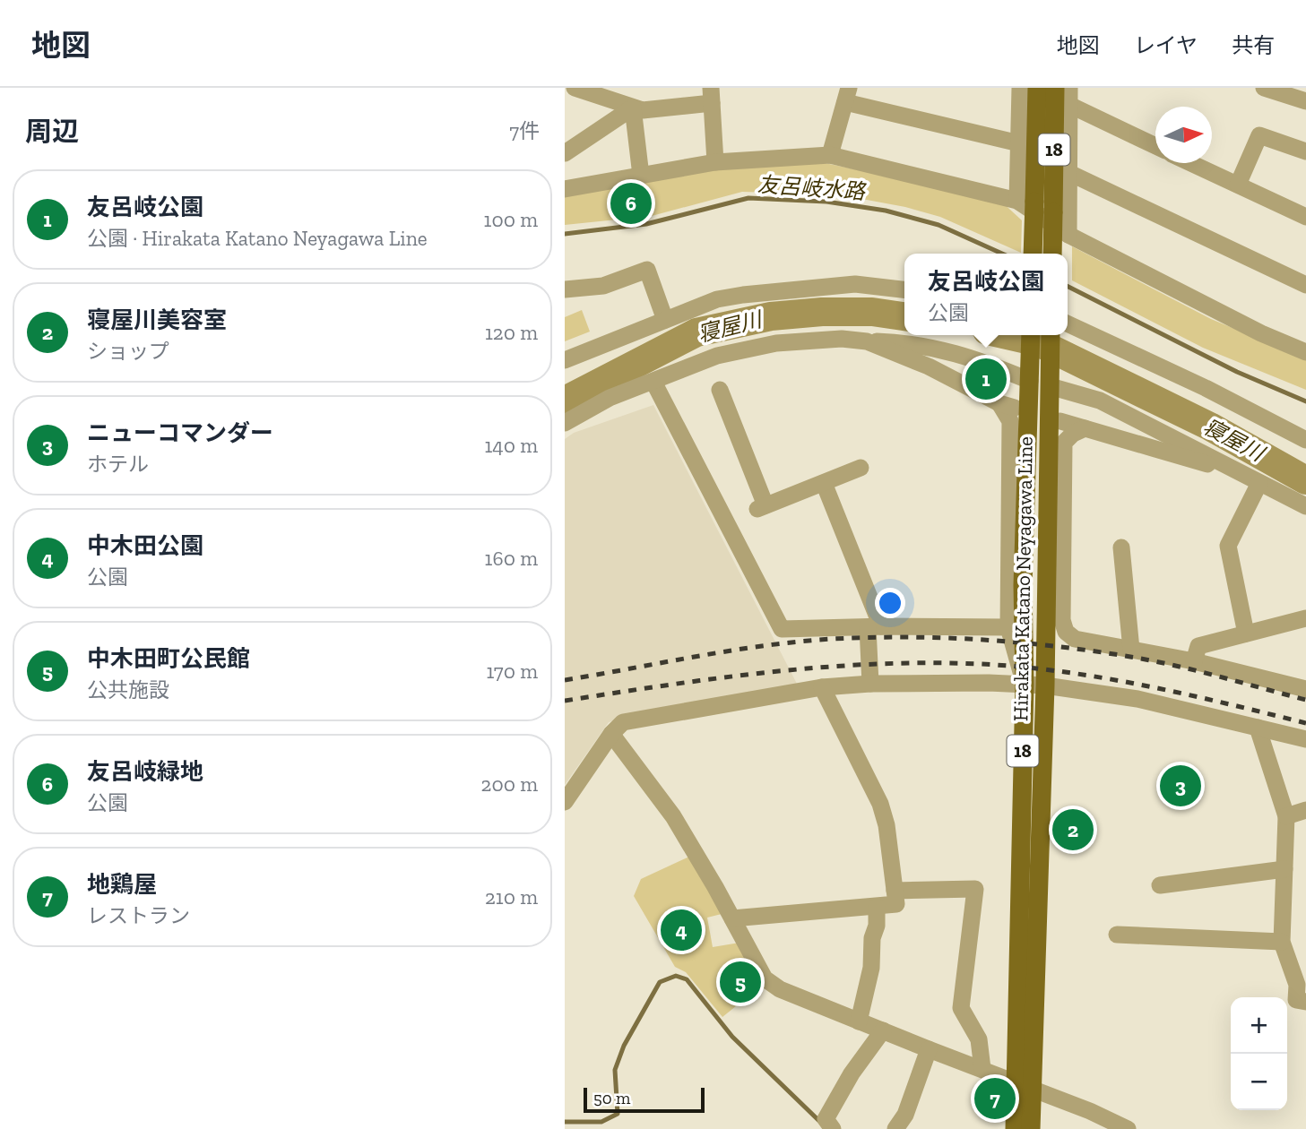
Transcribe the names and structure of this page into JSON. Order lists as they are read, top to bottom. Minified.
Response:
{"streets":{"main road":["18","Hirakata Katano Neyagawa Line"]},"water":["友呂岐水路","寝屋川"],"scale_bar":"50 m","north":"right","page":{"header":"地図","nav":["地図","レイヤ","共有"],"heading":["周辺","7件"],"list":[{"mark":"1","name":"友呂岐公園","note":"公園 · Hirakata Katano Neyagawa Line","value":"100 m"},{"mark":"2","name":"寝屋川美容室","note":"ショップ","value":"120 m"},{"mark":"3","name":"ニューコマンダー","note":"ホテル","value":"140 m"},{"mark":"4","name":"中木田公園","note":"公園","value":"160 m"},{"mark":"5","name":"中木田町公民館","note":"公共施設","value":"170 m"},{"mark":"6","name":"友呂岐緑地","note":"公園","value":"200 m"},{"mark":"7","name":"地鶏屋","note":"レストラン","value":"210 m"}],"pins":["6","1","3","2","4","5","7"],"popup":["友呂岐公園","公園"],"map_buttons":["+","−"],"scale":"50 m"}}
